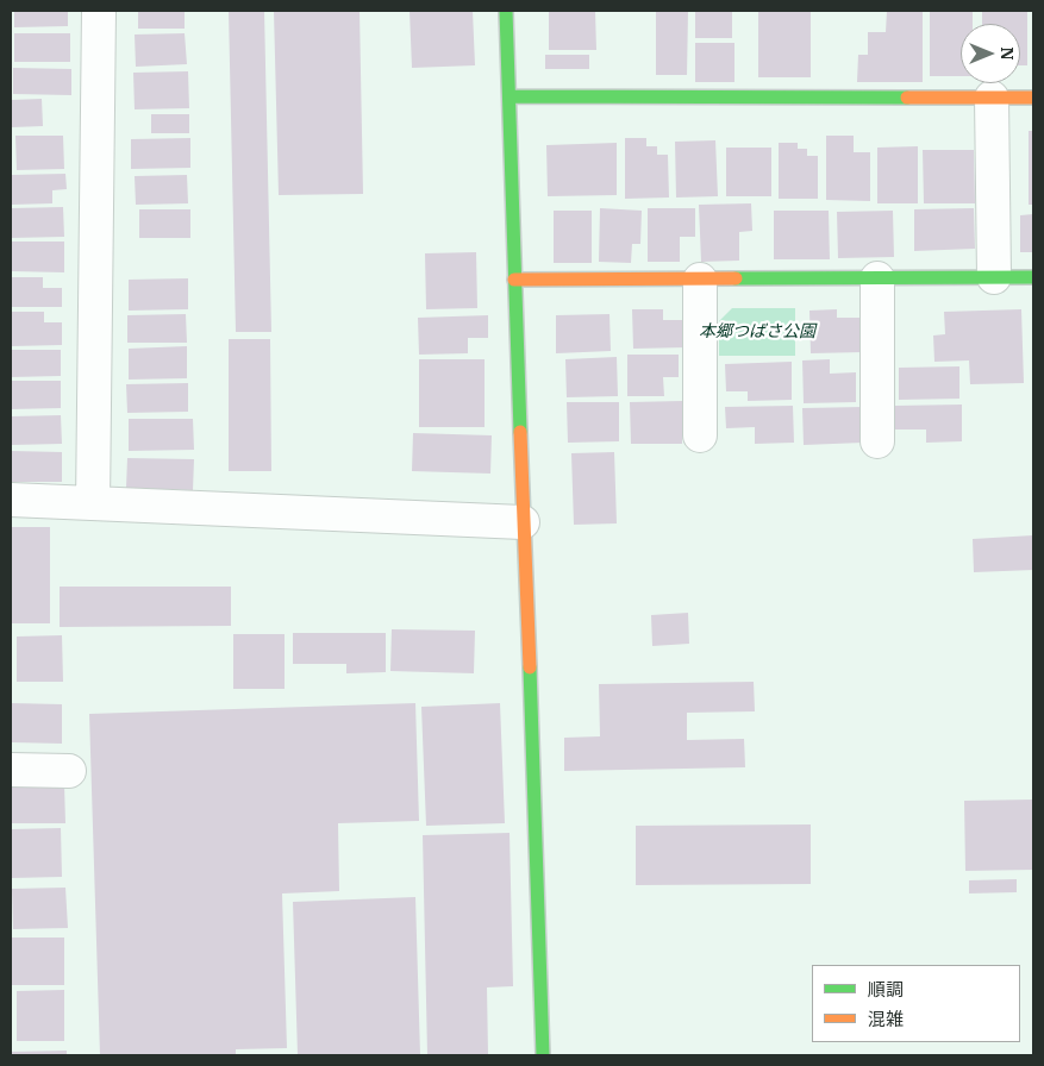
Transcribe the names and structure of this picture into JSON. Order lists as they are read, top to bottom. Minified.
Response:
{"parks":["本郷つばさ公園"],"legend":["順調","混雑"],"north":"right"}
